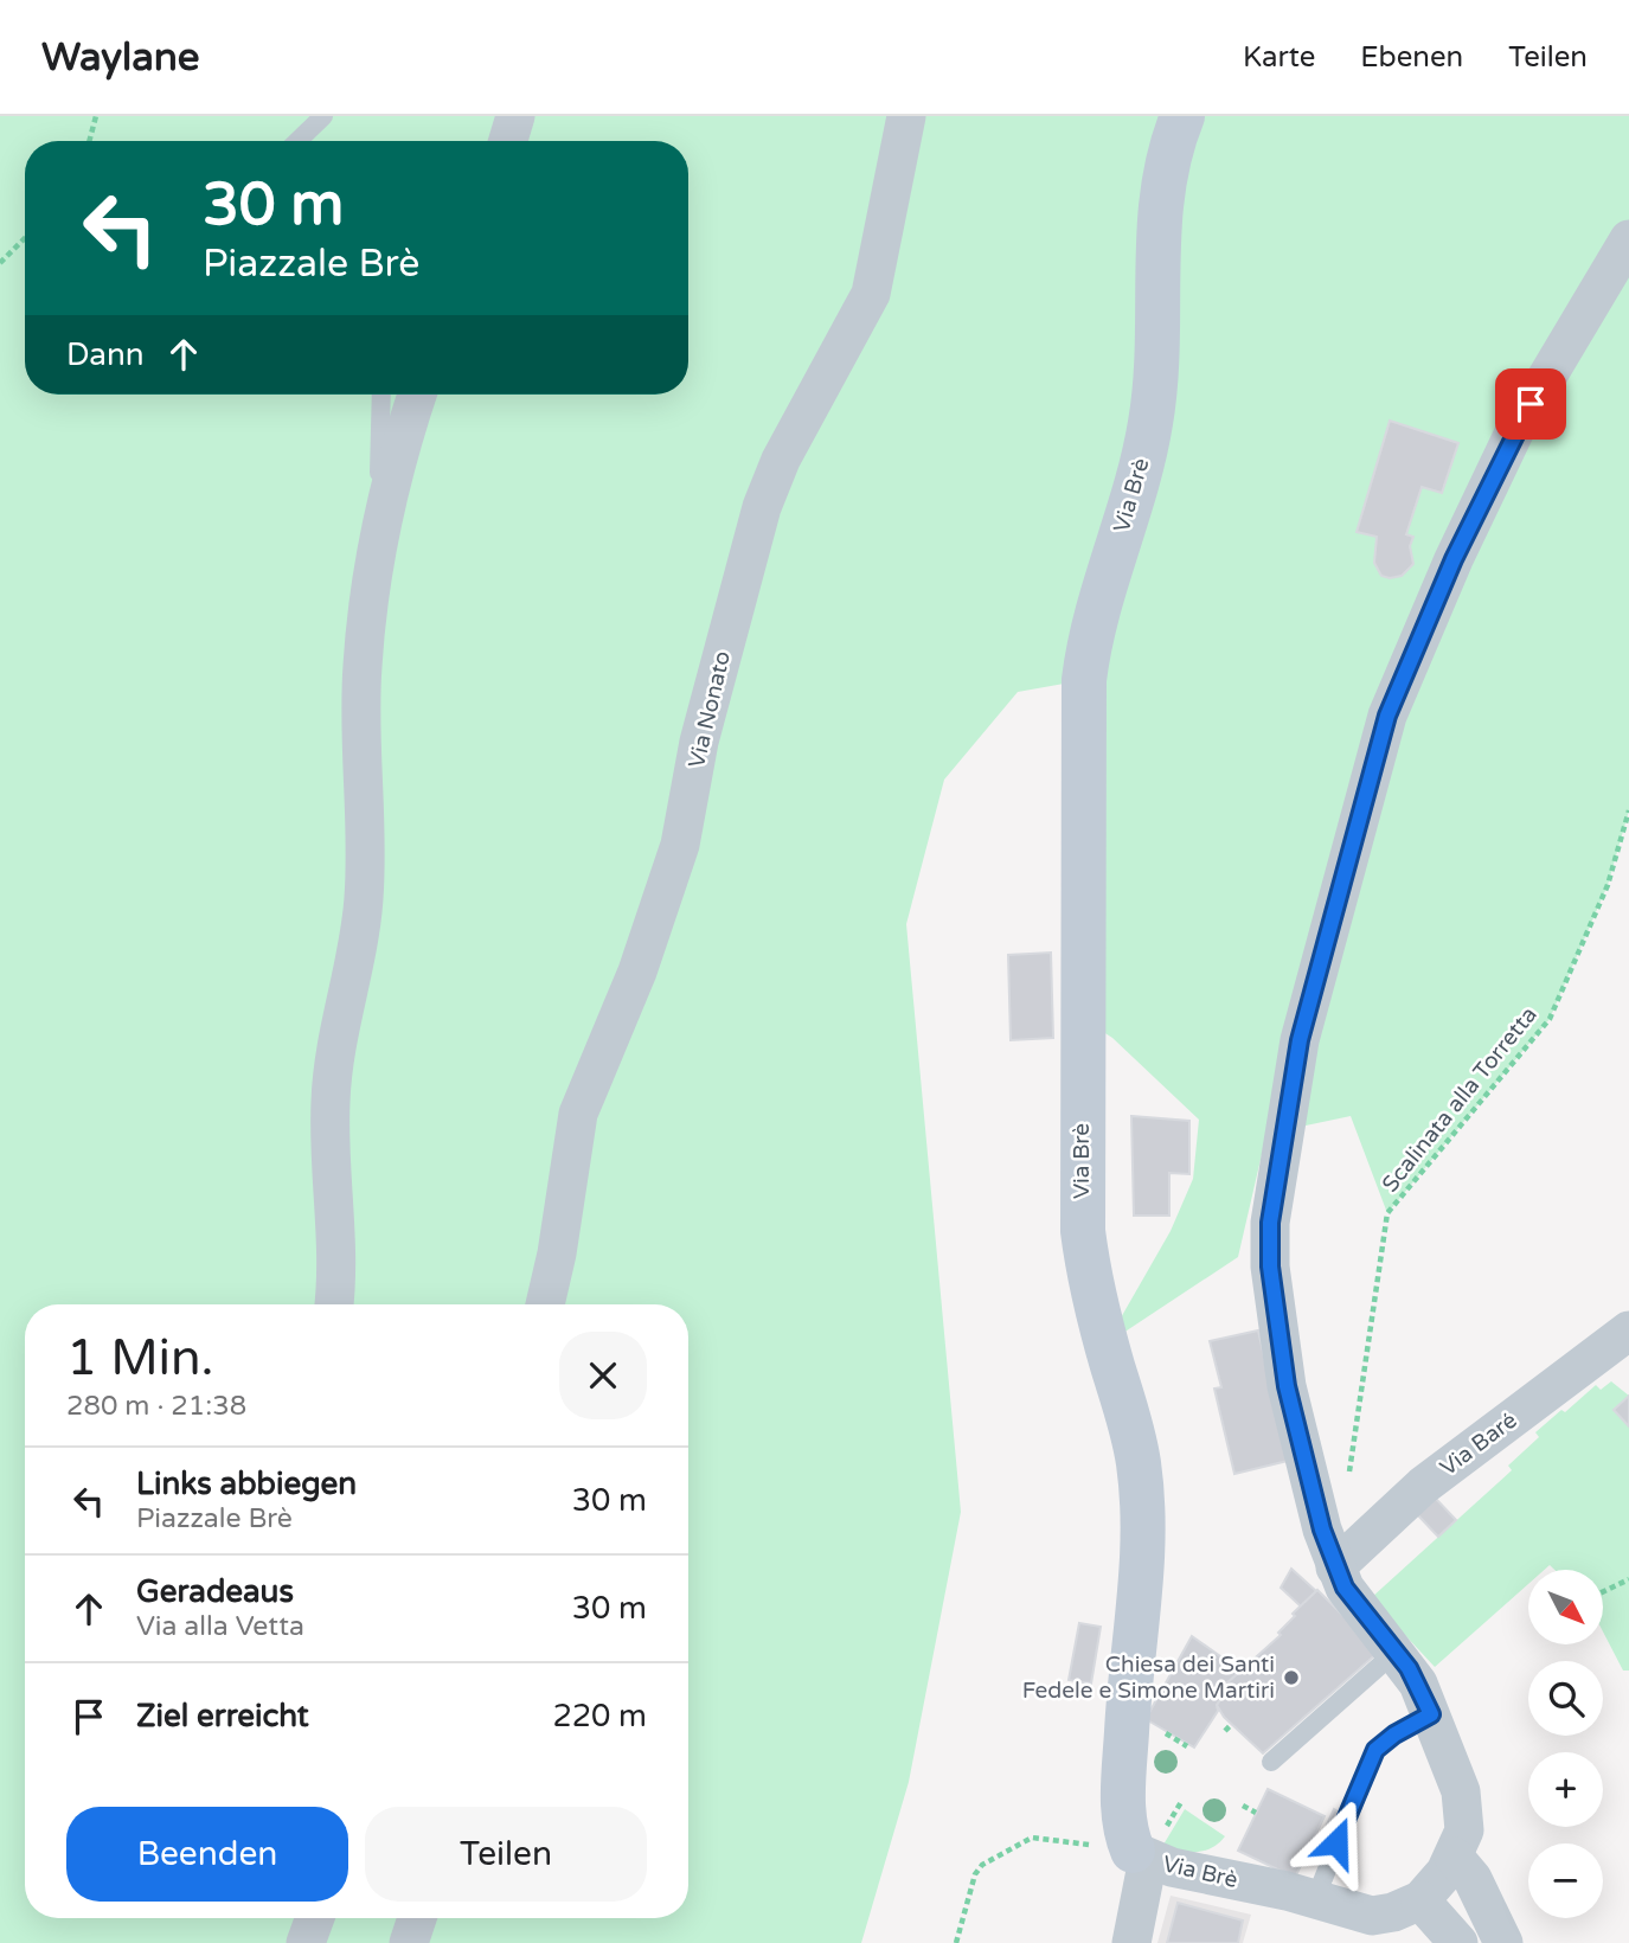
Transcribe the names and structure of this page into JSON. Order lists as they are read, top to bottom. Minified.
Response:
{"streets":{"street":["Via Brè","Via Nonato","Via Baré"],"path":["Scalinata alla Torretta"]},"places":["Chiesa dei Santi Fedele e Simone Martiri"],"north":"bottom right","page":{"header":"Waylane","nav":["Karte","Ebenen","Teilen"],"turn":["30 m","Piazzale Brè"],"then":"Dann","heading":["1 Min.","280 m · 21:38"],"list":[{"name":"Links abbiegen","note":"Piazzale Brè","value":"30 m"},{"name":"Geradeaus","note":"Via alla Vetta","value":"30 m"},{"name":"Ziel erreicht","value":"220 m"}],"map_buttons":["+","−"],"buttons":["Beenden","Teilen"]}}
